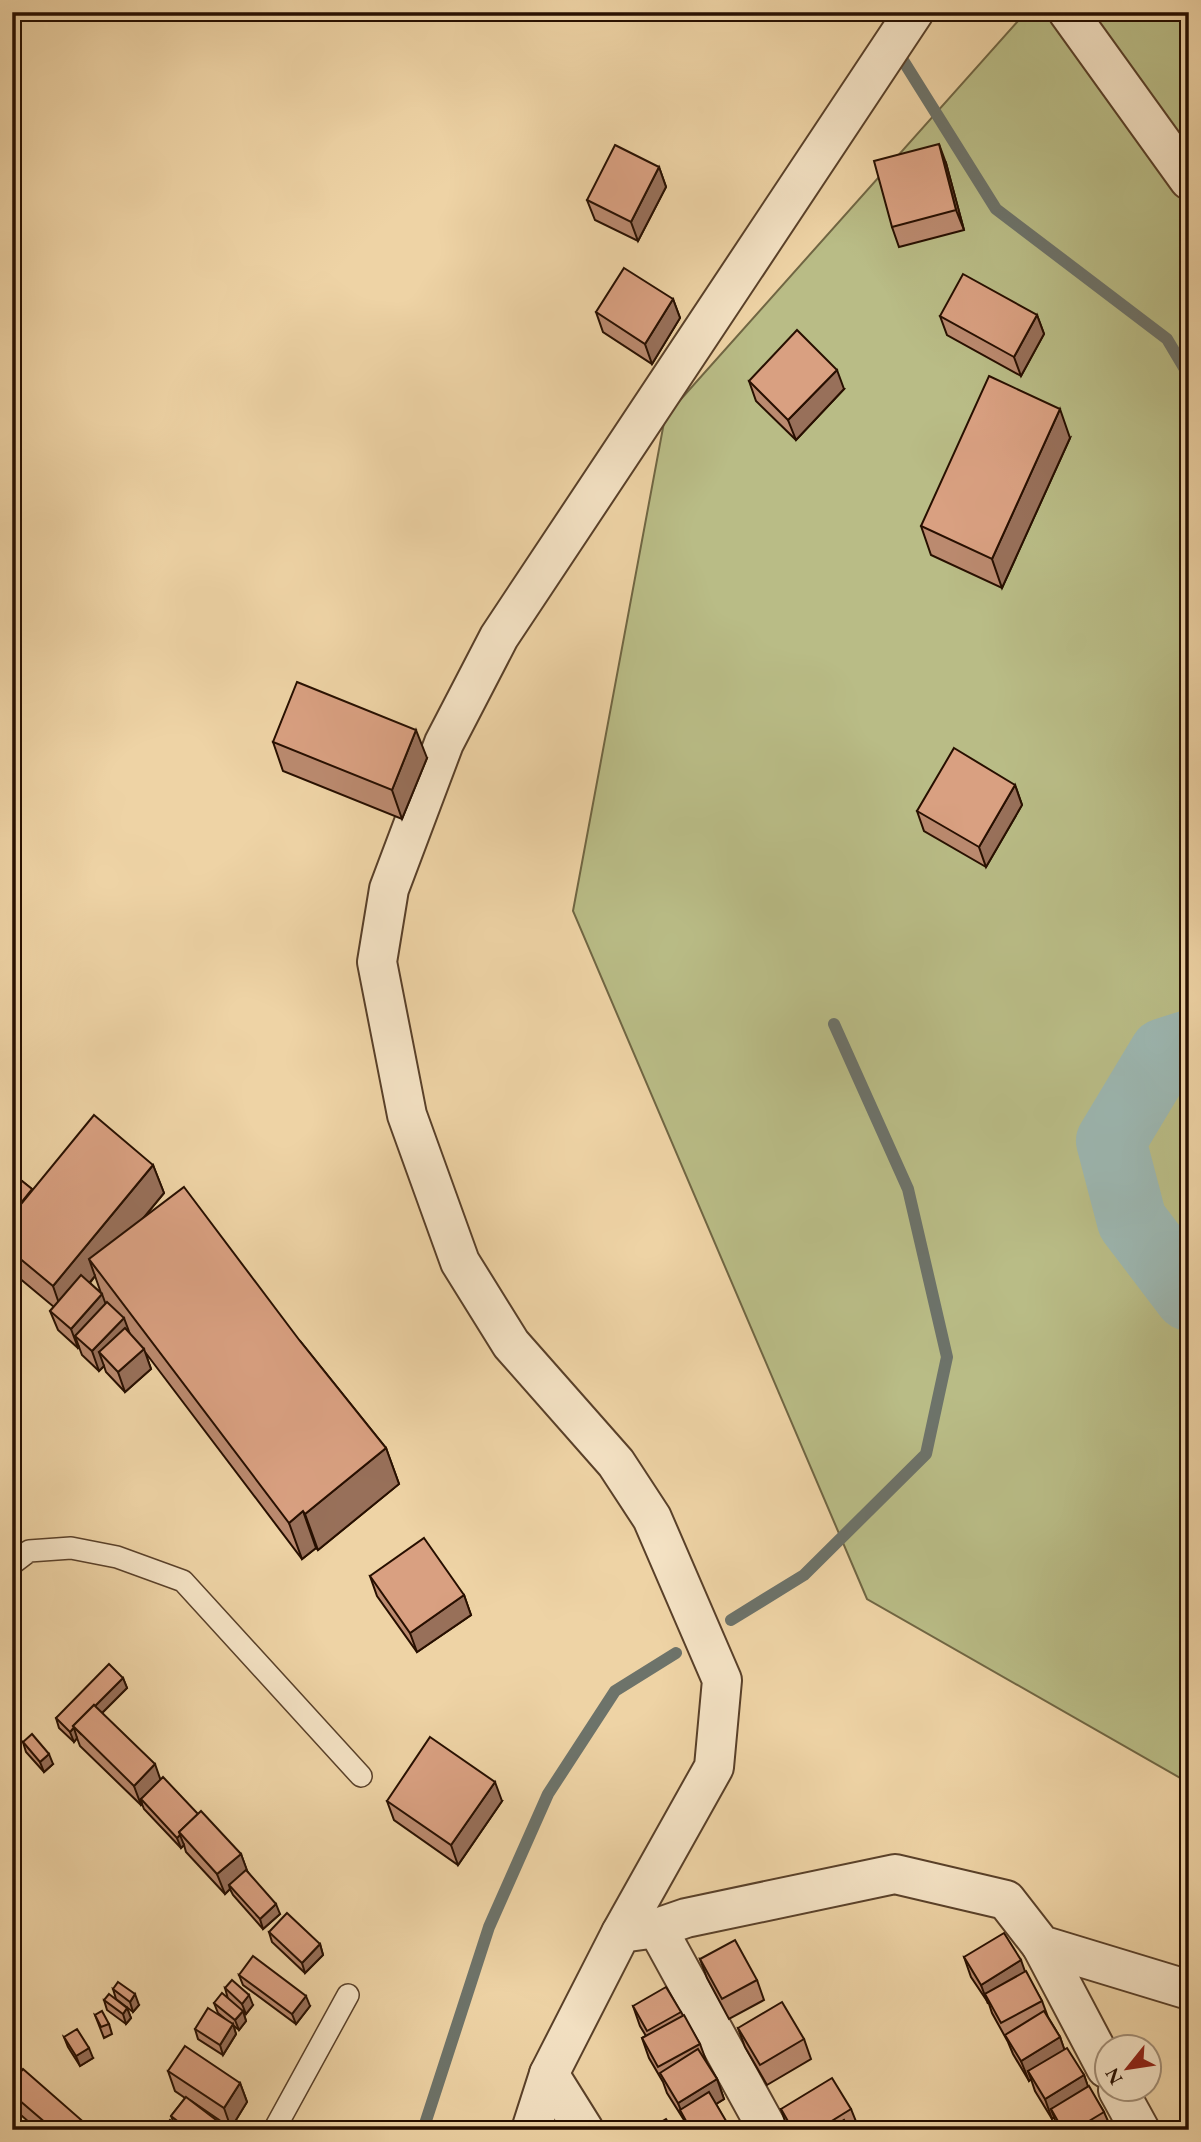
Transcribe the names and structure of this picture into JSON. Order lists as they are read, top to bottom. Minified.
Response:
{"north":"bottom left"}
